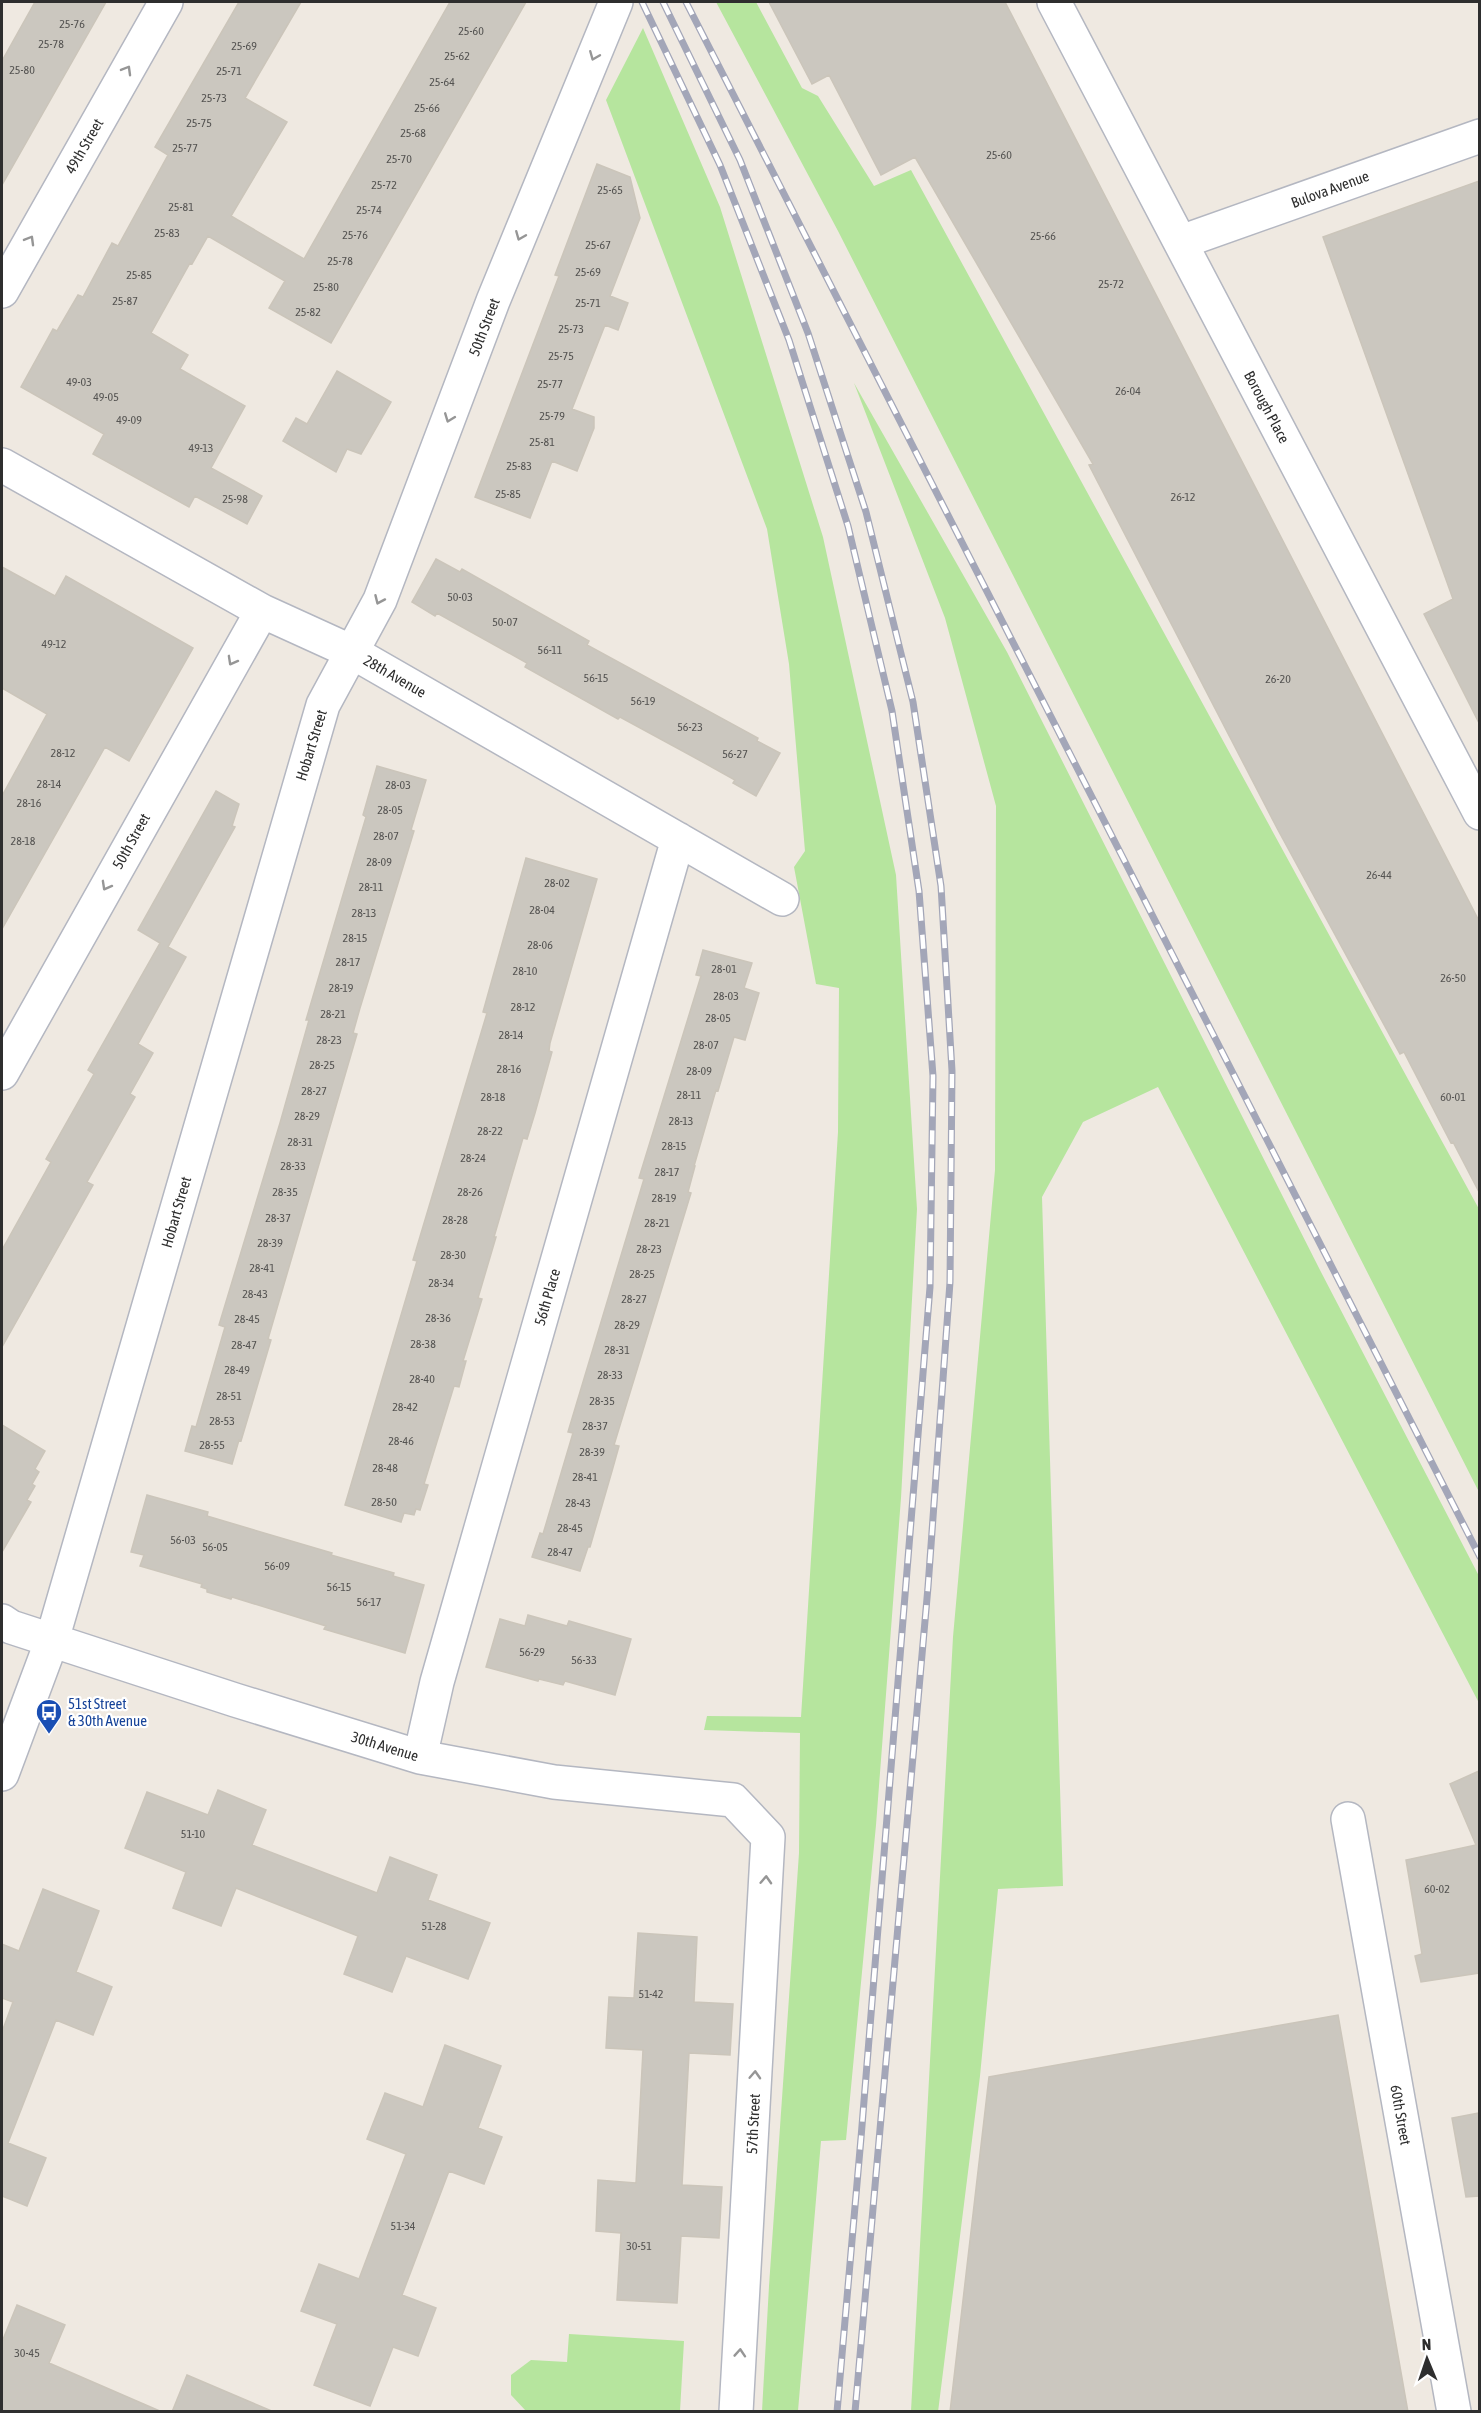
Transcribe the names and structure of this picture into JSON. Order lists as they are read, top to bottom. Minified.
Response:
{"streets":{"street":["49th Street","Bulova Avenue","50th Street","Borough Place","28th Avenue","Hobart Street","56th Place","30th Avenue","60th Street","57th Street"]},"crossings":[["Bulova Avenue","Borough Place"],["50th Street","28th Avenue"],["50th Street","Hobart Street"],["28th Avenue","Hobart Street"],["28th Avenue","56th Place"],["Hobart Street","30th Avenue"],["56th Place","30th Avenue"],["30th Avenue","57th Street"]],"one_way":["49th Street","50th Street","57th Street"],"places":{"bus stop":["51st Street & 30th Avenue"]},"house_numbers":["25-76","25-60","25-78","25-69","25-62","25-80","25-71","25-64","25-73","25-66","25-75","25-68","25-77","25-60","25-70","25-72","25-65","25-81","25-74","25-83","25-76","25-66","25-67","25-78","25-69","25-85","25-72","25-80","25-87","25-71","25-82","25-73","25-75","49-03","25-77","26-04","49-05","25-79","49-09","25-81","49-13","25-83","25-85","26-12","25-98","50-03","50-07","49-12","56-11","56-15","26-20","56-19","56-23","28-12","56-27","28-14","28-03","28-16","28-05","28-07","28-18","28-09","26-44","28-02","28-11","28-04","28-13","28-15","28-06","28-17","28-01","28-10","26-50","28-19","28-03","28-12","28-21","28-05","28-14","28-23","28-07","28-25","28-16","28-09","28-27","28-11","28-18","60-01","28-29","28-13","28-22","28-31","28-15","28-24","28-33","28-17","28-35","28-26","28-19","28-37","28-28","28-21","28-39","28-23","28-30","28-41","28-25","28-34","28-43","28-27","28-36","28-45","28-29","28-38","28-47","28-31","28-49","28-33","28-40","28-51","28-35","28-42","28-53","28-37","28-46","28-55","28-39","28-48","28-41","28-50","28-43","28-45","56-03","56-05","28-47","56-09","56-15","56-17","56-29","56-33","51-10","60-02","51-28","51-42","51-34","30-51","30-45"],"north":"top"}
